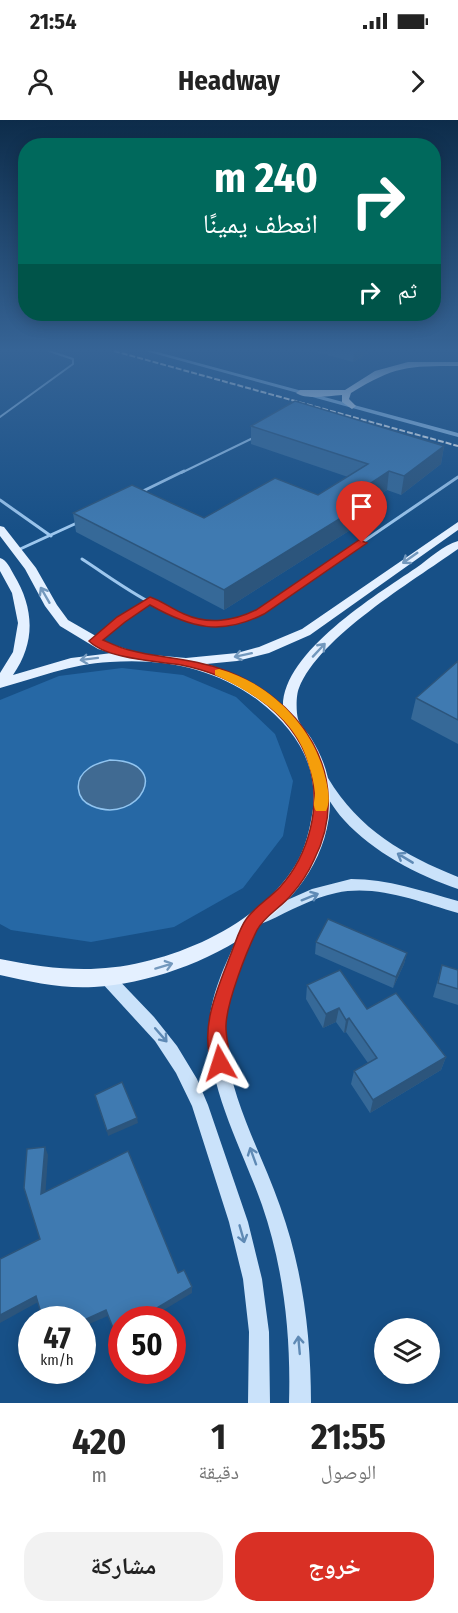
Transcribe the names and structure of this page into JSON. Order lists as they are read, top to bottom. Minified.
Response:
{"page":{"status":"21:54","header":"Headway","turn":["240 m","انعطف يمينًا"],"then":"ثم","speed":"47 km/h","limit":"50","eta":["21:55","الوصول","1","دقيقة","420","m"],"buttons":["خروج","مشاركة"]}}
